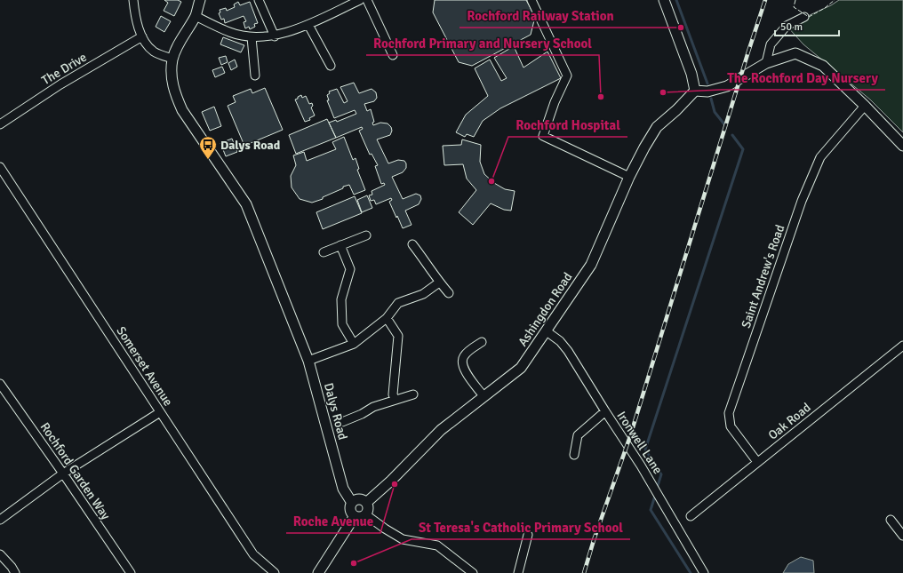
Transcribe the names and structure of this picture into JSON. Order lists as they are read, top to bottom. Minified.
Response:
{"streets":{"street":["The Drive","Saint Andrew's Road","Ashingdon Road","Somerset Avenue","Dalys Road","Oak Road","Ironwell Lane","Rochford Garden Way"]},"crossings":[["Saint Andrew's Road","Oak Road"],["Ashingdon Road","Dalys Road"],["Ashingdon Road","Ironwell Lane"]],"places":{"other":["Rochford Railway Station","The Rochford Day Nursery","Rochford Primary and Nursery School","Rochford Hospital","Roche Avenue","St Teresa's Catholic Primary School"],"bus stop":["Dalys Road"]},"scale_bar":"50 m"}
